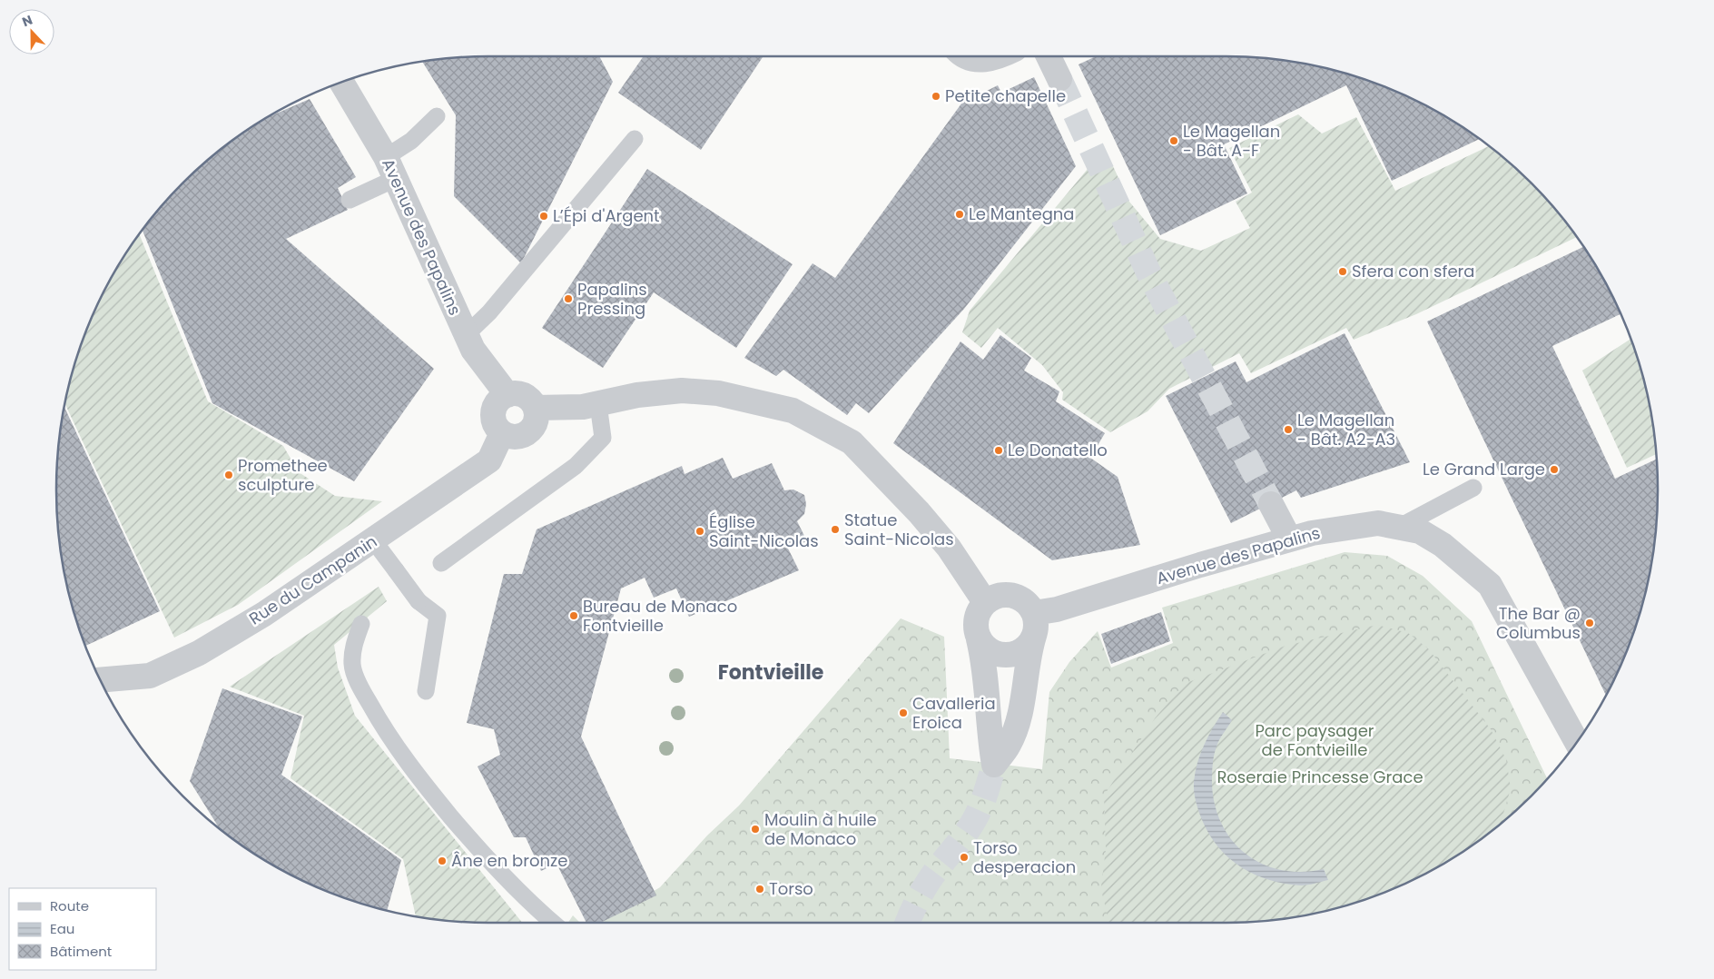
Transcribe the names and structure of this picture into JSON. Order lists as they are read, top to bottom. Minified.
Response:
{"streets":{"street":["Avenue des Papalins","Rue du Campanin"]},"crossings":[["Avenue des Papalins","Rue du Campanin"]],"districts":["Fontvieille"],"parks":["Parc paysager de Fontvieille","Roseraie Princesse Grace"],"places":["Petite chapelle","Le Magellan - Bât. A-F","Le Mantegna","L’Épi d'Argent","Sfera con sfera","Papalins Pressing","Le Magellan - Bât. A2-A3","Le Donatello","Le Grand Large","Promethee sculpture","Statue Saint-Nicolas","Église Saint-Nicolas","Bureau de Monaco Fontvieille","The Bar @ Columbus","Cavalleria Eroica","Moulin à huile de Monaco","Torso desperacion","Âne en bronze","Torso"],"legend":["Route","Eau","Bâtiment"],"north":"top"}
